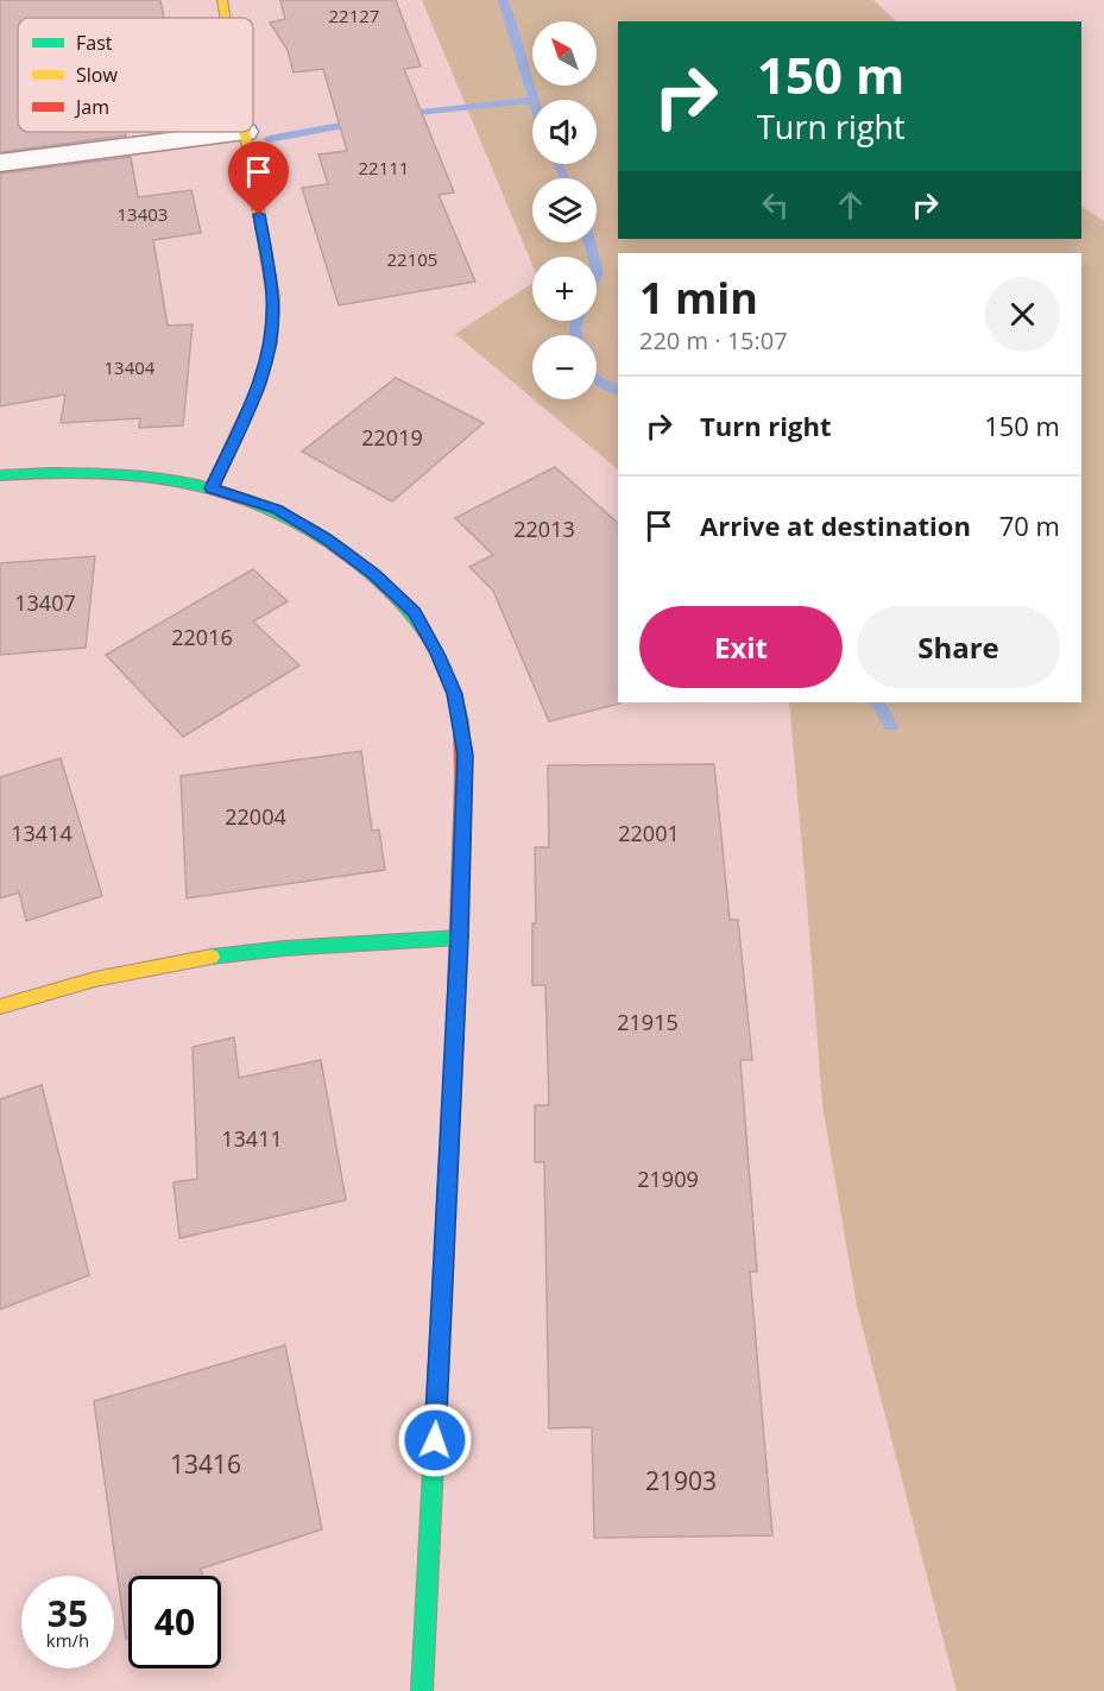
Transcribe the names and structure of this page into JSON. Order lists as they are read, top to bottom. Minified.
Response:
{"house_numbers":["22127","22111","13403","22105","13404","22019","22013","13407","22016","22004","13414","22001","21915","13411","21909","13416","21903"],"legend":["Fast","Slow","Jam"],"north":"top left","page":{"map_buttons":["+","−"],"turn":["150 m","Turn right"],"heading":["1 min","220 m · 15:07"],"list":[{"name":"Turn right","value":"150 m"},{"name":"Arrive at destination","value":"70 m"}],"buttons":["Exit","Share"],"speed":"35 km/h","limit":"40"}}
